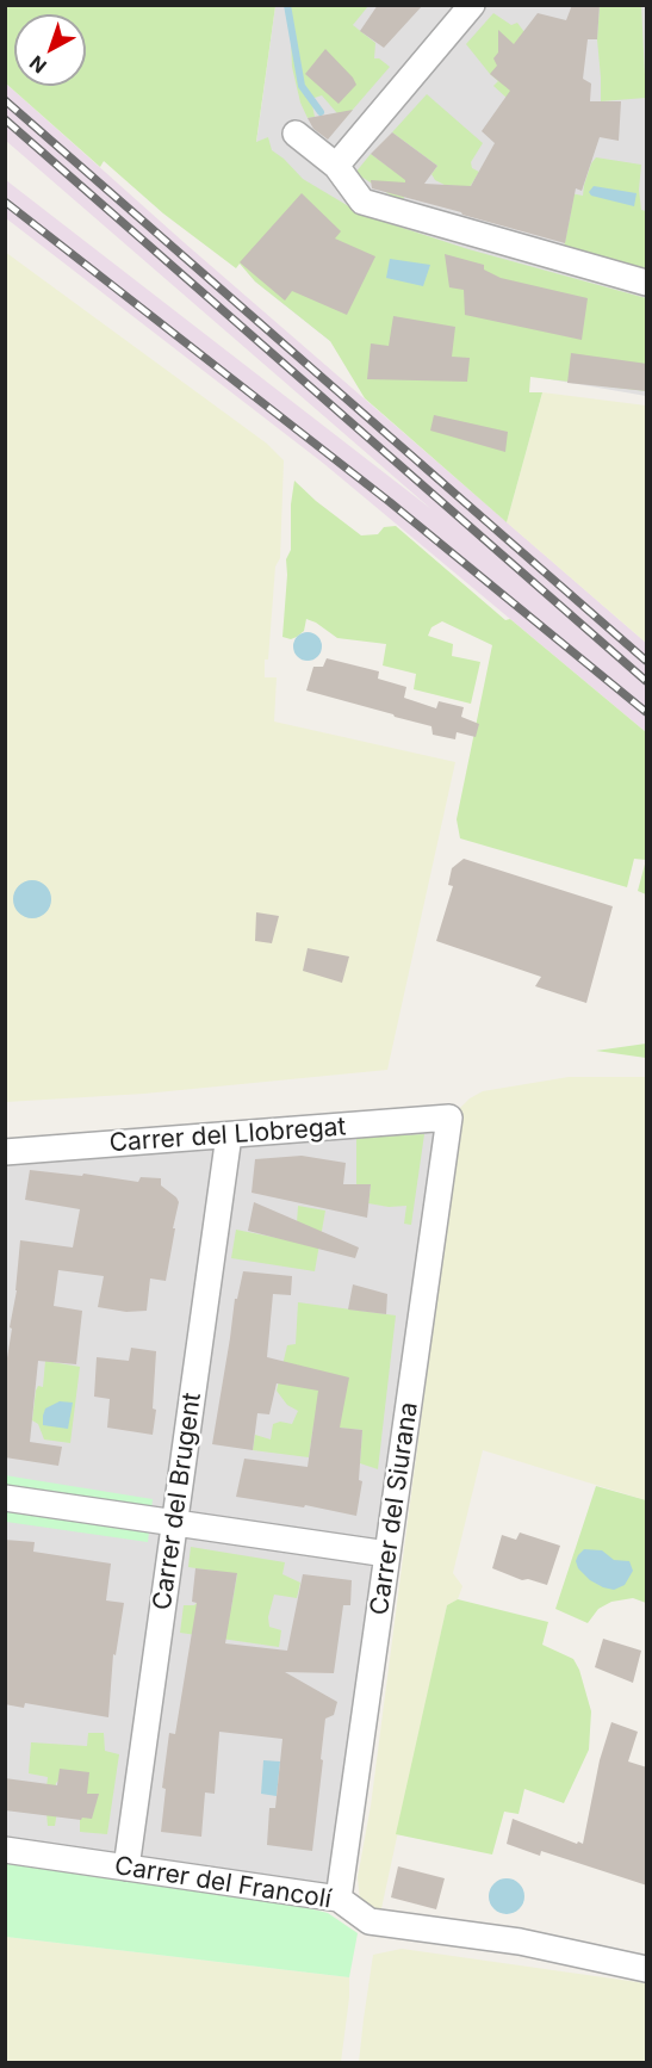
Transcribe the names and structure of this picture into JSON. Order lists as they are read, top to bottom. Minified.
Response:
{"streets":{"street":["Carrer del Llobregat","Carrer del Brugent","Carrer del Siurana","Carrer del Francolí"]},"crossings":[["Carrer del Llobregat","Carrer del Brugent"],["Carrer del Llobregat","Carrer del Siurana"],["Carrer del Brugent","Carrer del Francolí"],["Carrer del Siurana","Carrer del Francolí"]],"north":"bottom left"}
